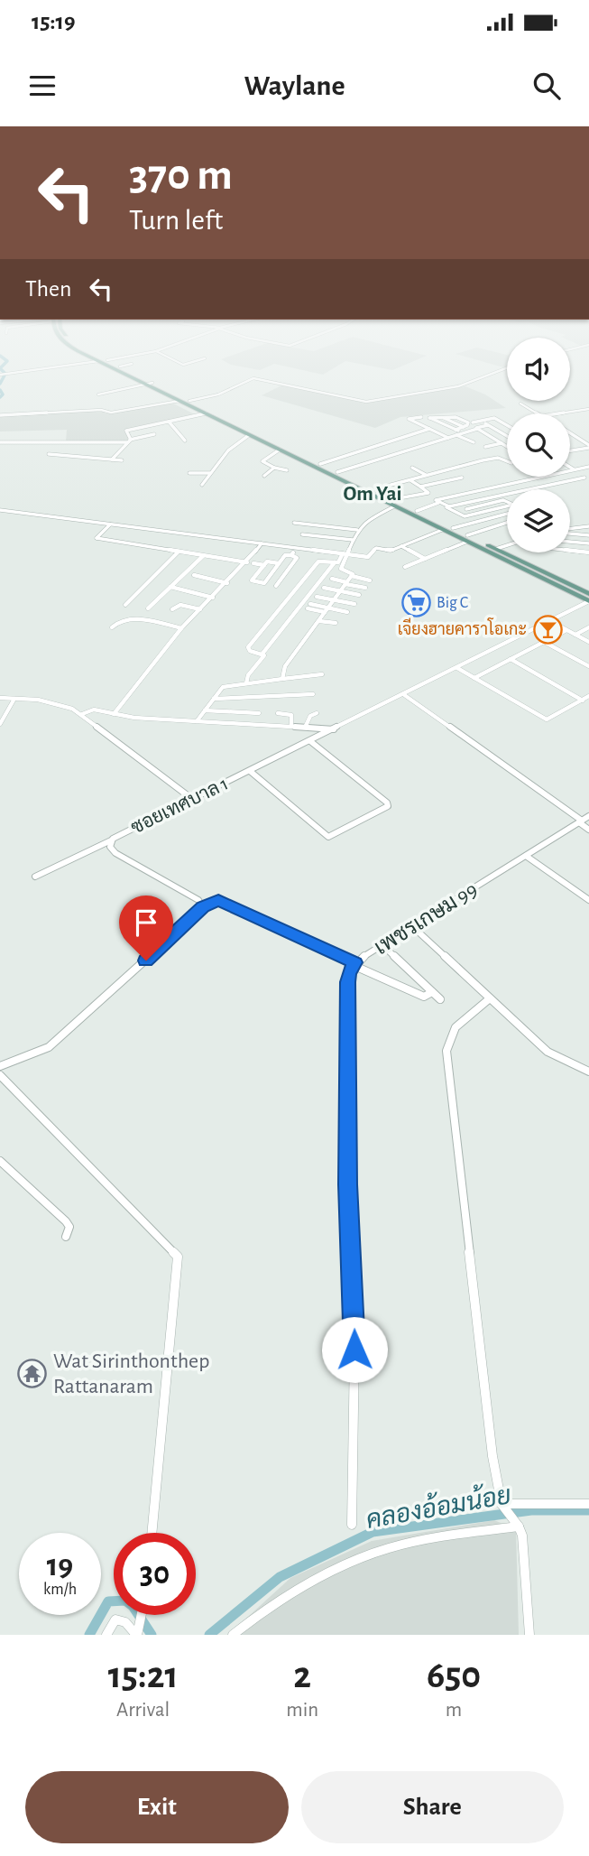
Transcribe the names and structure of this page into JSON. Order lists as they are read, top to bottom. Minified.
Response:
{"streets":{"street":["ซอยเทศบาล 1","เพชรเกษม 99"]},"districts":["Om Yai"],"water":["คลองอ้อมน้อย"],"places":{"supermarket":["Big C"],"bar":["เจียงฮายคาราโอเกะ"],"temple":["Wat Sirinthonthep Rattanaram"]},"page":{"status":"15:19","header":"Waylane","turn":["370 m","Turn left"],"then":"Then","speed":"19 km/h","limit":"30","eta":["15:21","Arrival","2","min","650","m"],"buttons":["Exit","Share"]}}
